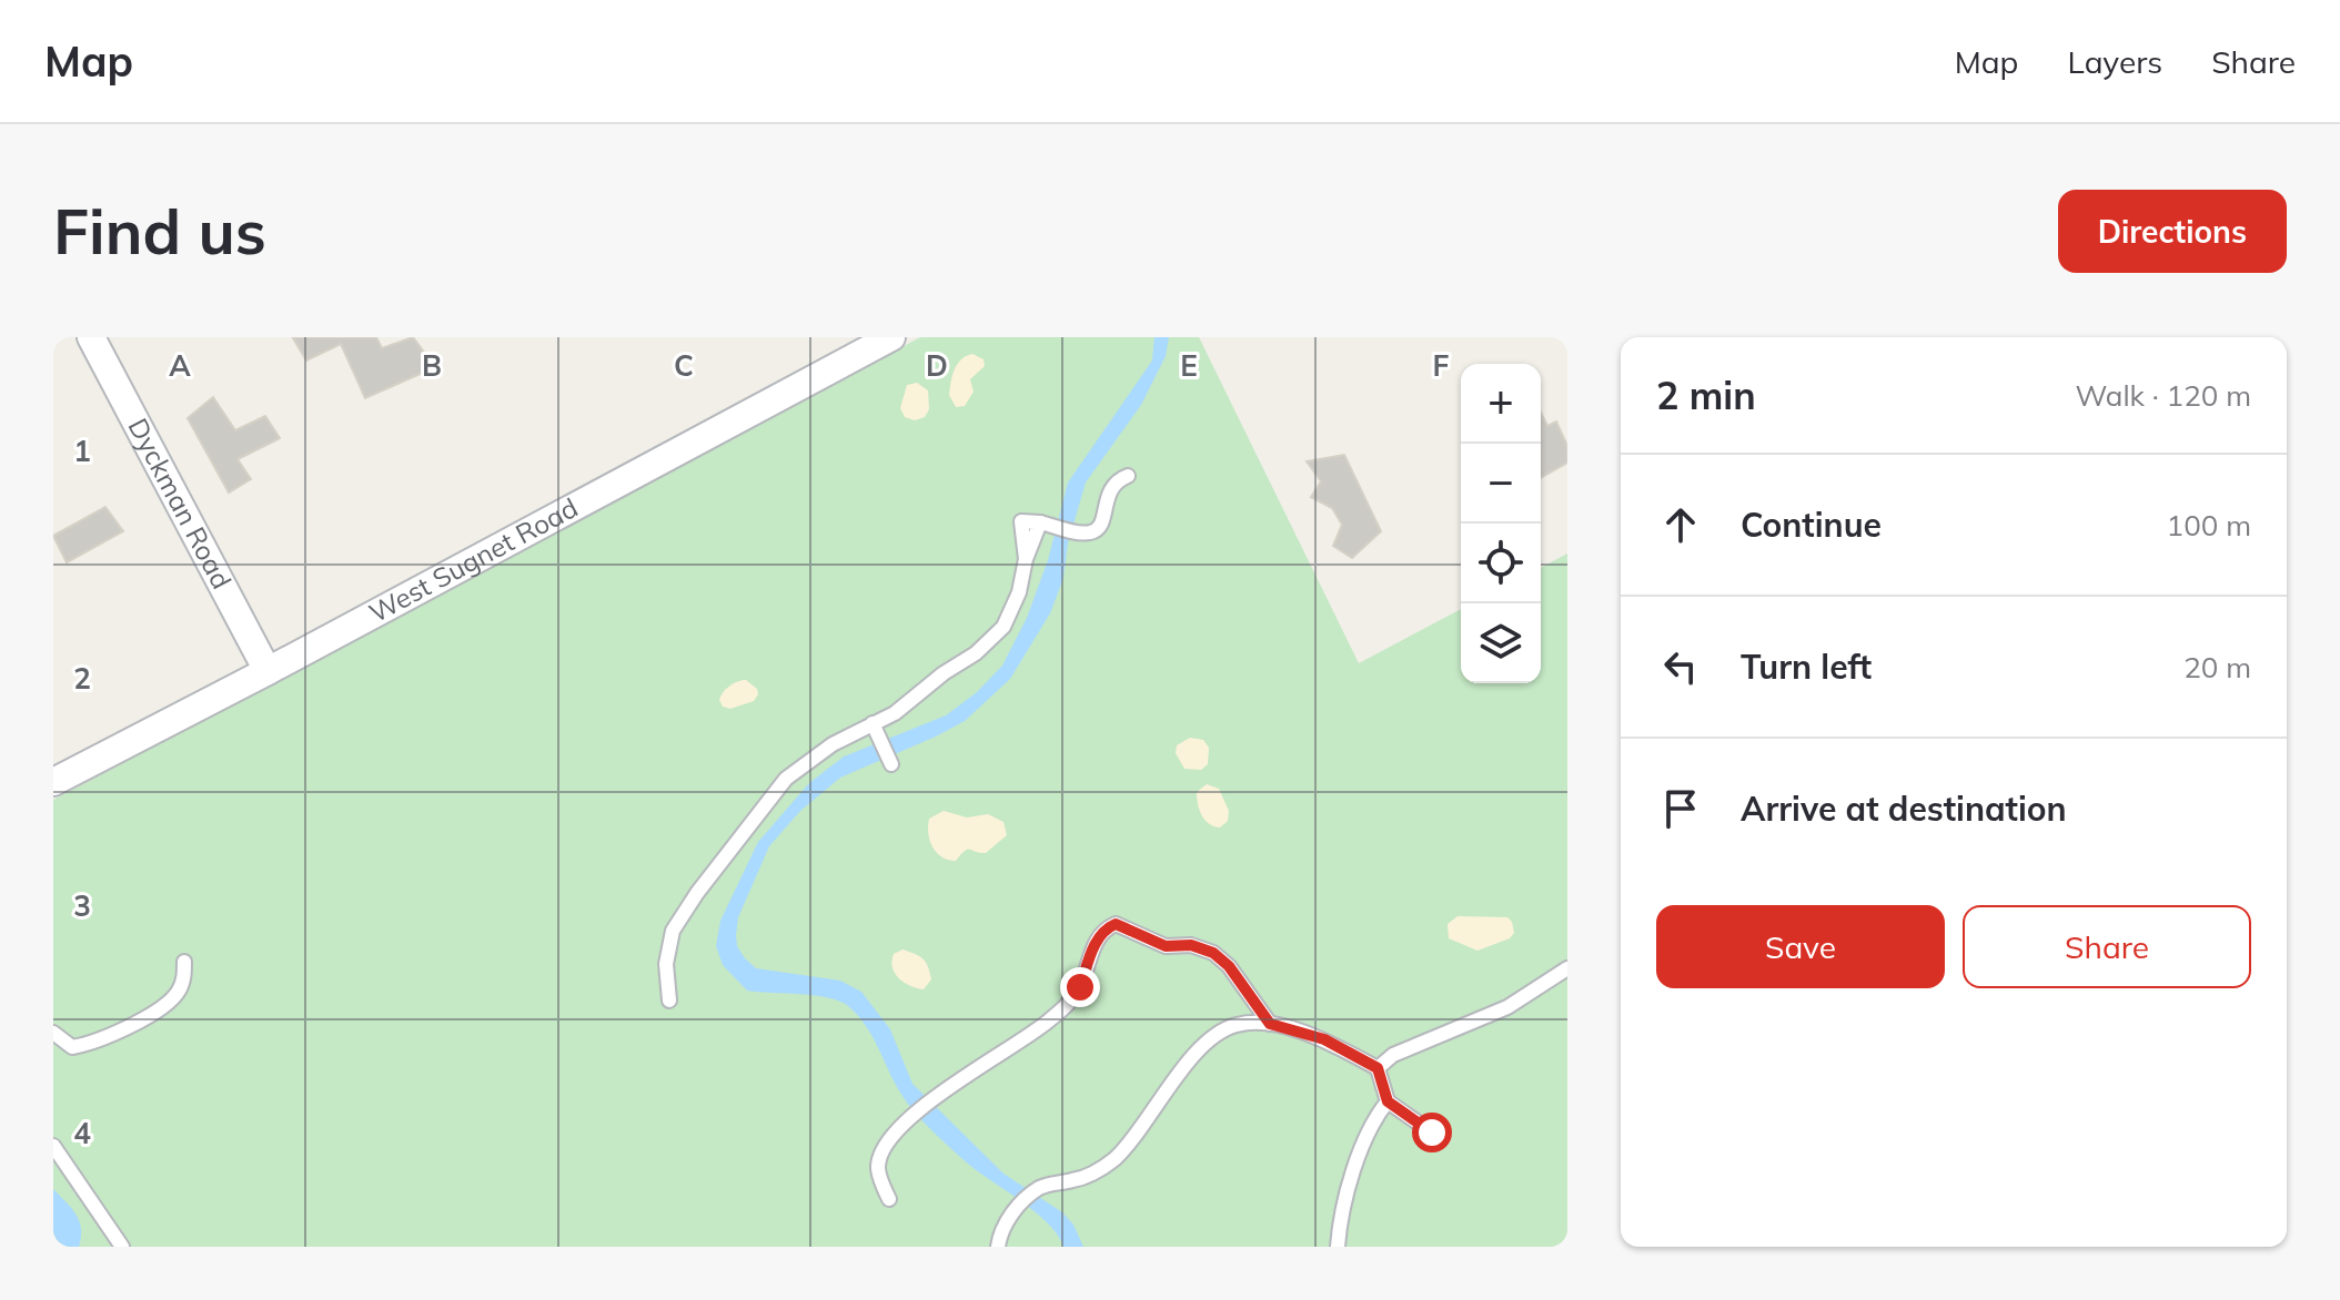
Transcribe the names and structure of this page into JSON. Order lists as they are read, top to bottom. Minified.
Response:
{"streets":{"street":["Dyckman Road","West Sugnet Road"]},"crossings":[["Dyckman Road","West Sugnet Road"]],"page":{"header":"Map","nav":["Map","Layers","Share"],"buttons":["Directions",["Save","Share"]],"title":"Find us","heading":["2 min","Walk · 120 m"],"map_buttons":["+","−"],"list":[["Continue","100 m"],["Turn left","20 m"],"Arrive at destination"]},"grid":{"columns":["A","B","C","D","E","F"],"rows":["1","2","3","4"]}}
